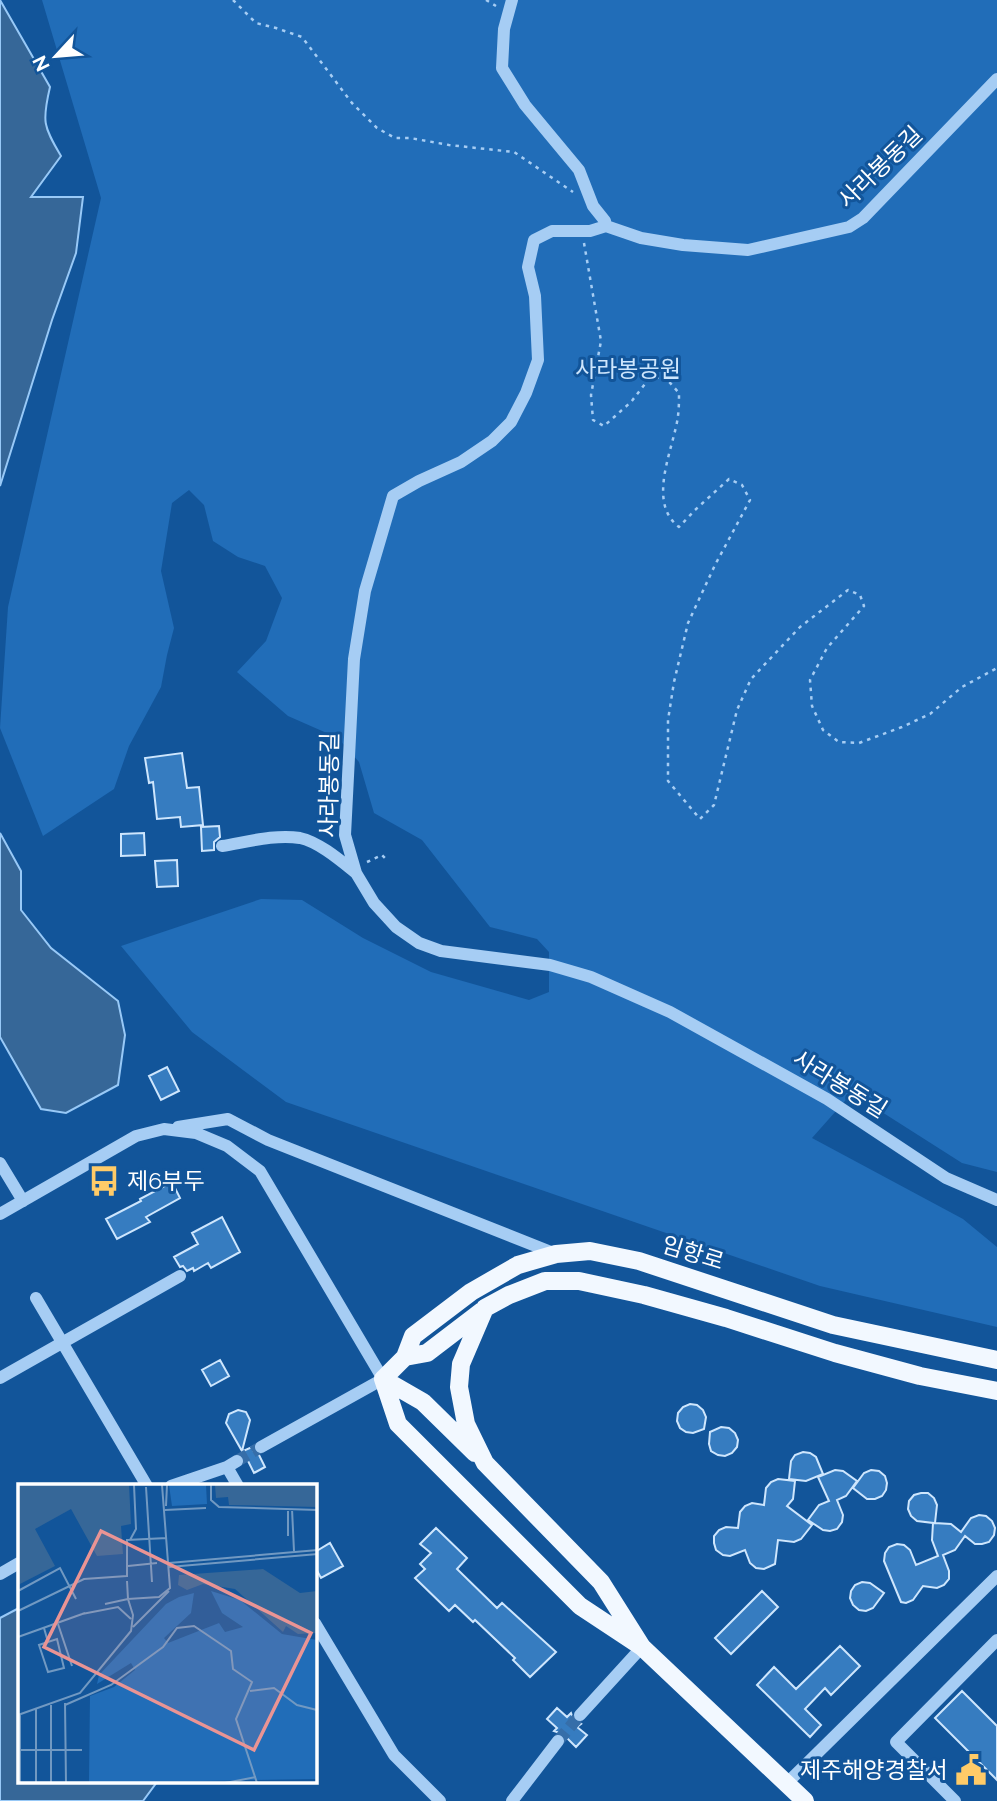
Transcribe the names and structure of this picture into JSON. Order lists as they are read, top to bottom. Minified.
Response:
{"streets":{"main road":["임항로"],"street":["사라봉동길"]},"parks":["사라봉공원"],"places":{"bus stop":["제6부두"],"public building":["제주해양경찰서"]},"north":"bottom left"}
